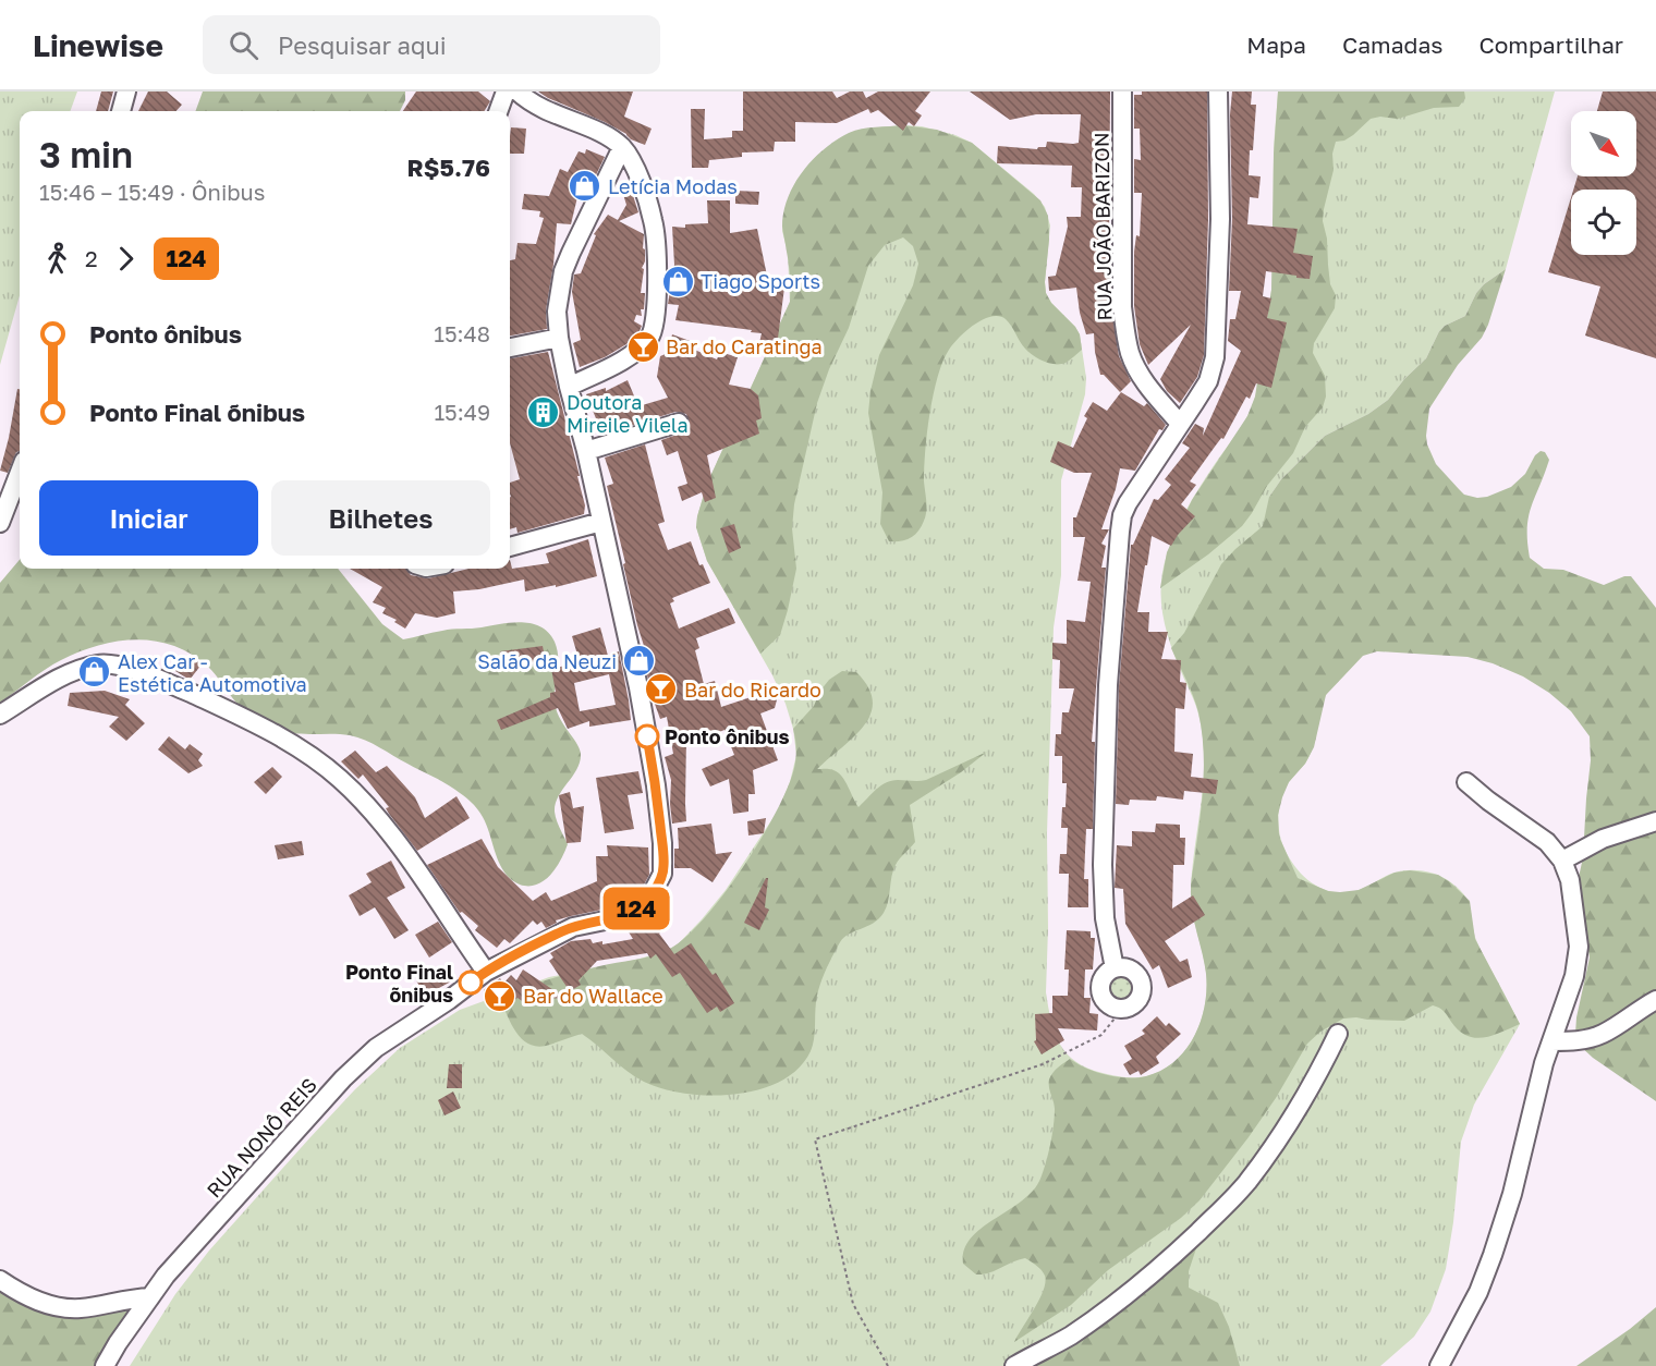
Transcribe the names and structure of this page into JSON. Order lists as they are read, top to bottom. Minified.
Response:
{"streets":{"street":["RUA JOÃO BARIZON","RUA NONÔ REIS"]},"places":{"shop":["Letícia Modas","Tiago Sports","Salão da Neuzi","Alex Car - Estética Automotiva"],"bar":["Bar do Caratinga","Bar do Ricardo","Bar do Wallace"],"building":["Doutora Mireile Vilela"],"other":["Ponto ônibus","Ponto Final õnibus"]},"lines":["bus line 124"],"north":"bottom right","page":{"header":"Linewise","search":"Pesquisar aqui","nav":["Mapa","Camadas","Compartilhar"],"on_map":"124","heading":["3 min","15:46 – 15:49 · Ônibus","R$5.76"],"legs":["2","124"],"list":[{"name":"Ponto ônibus","value":"15:48"},{"name":"Ponto Final õnibus","value":"15:49"}],"buttons":["Iniciar","Bilhetes"]}}
